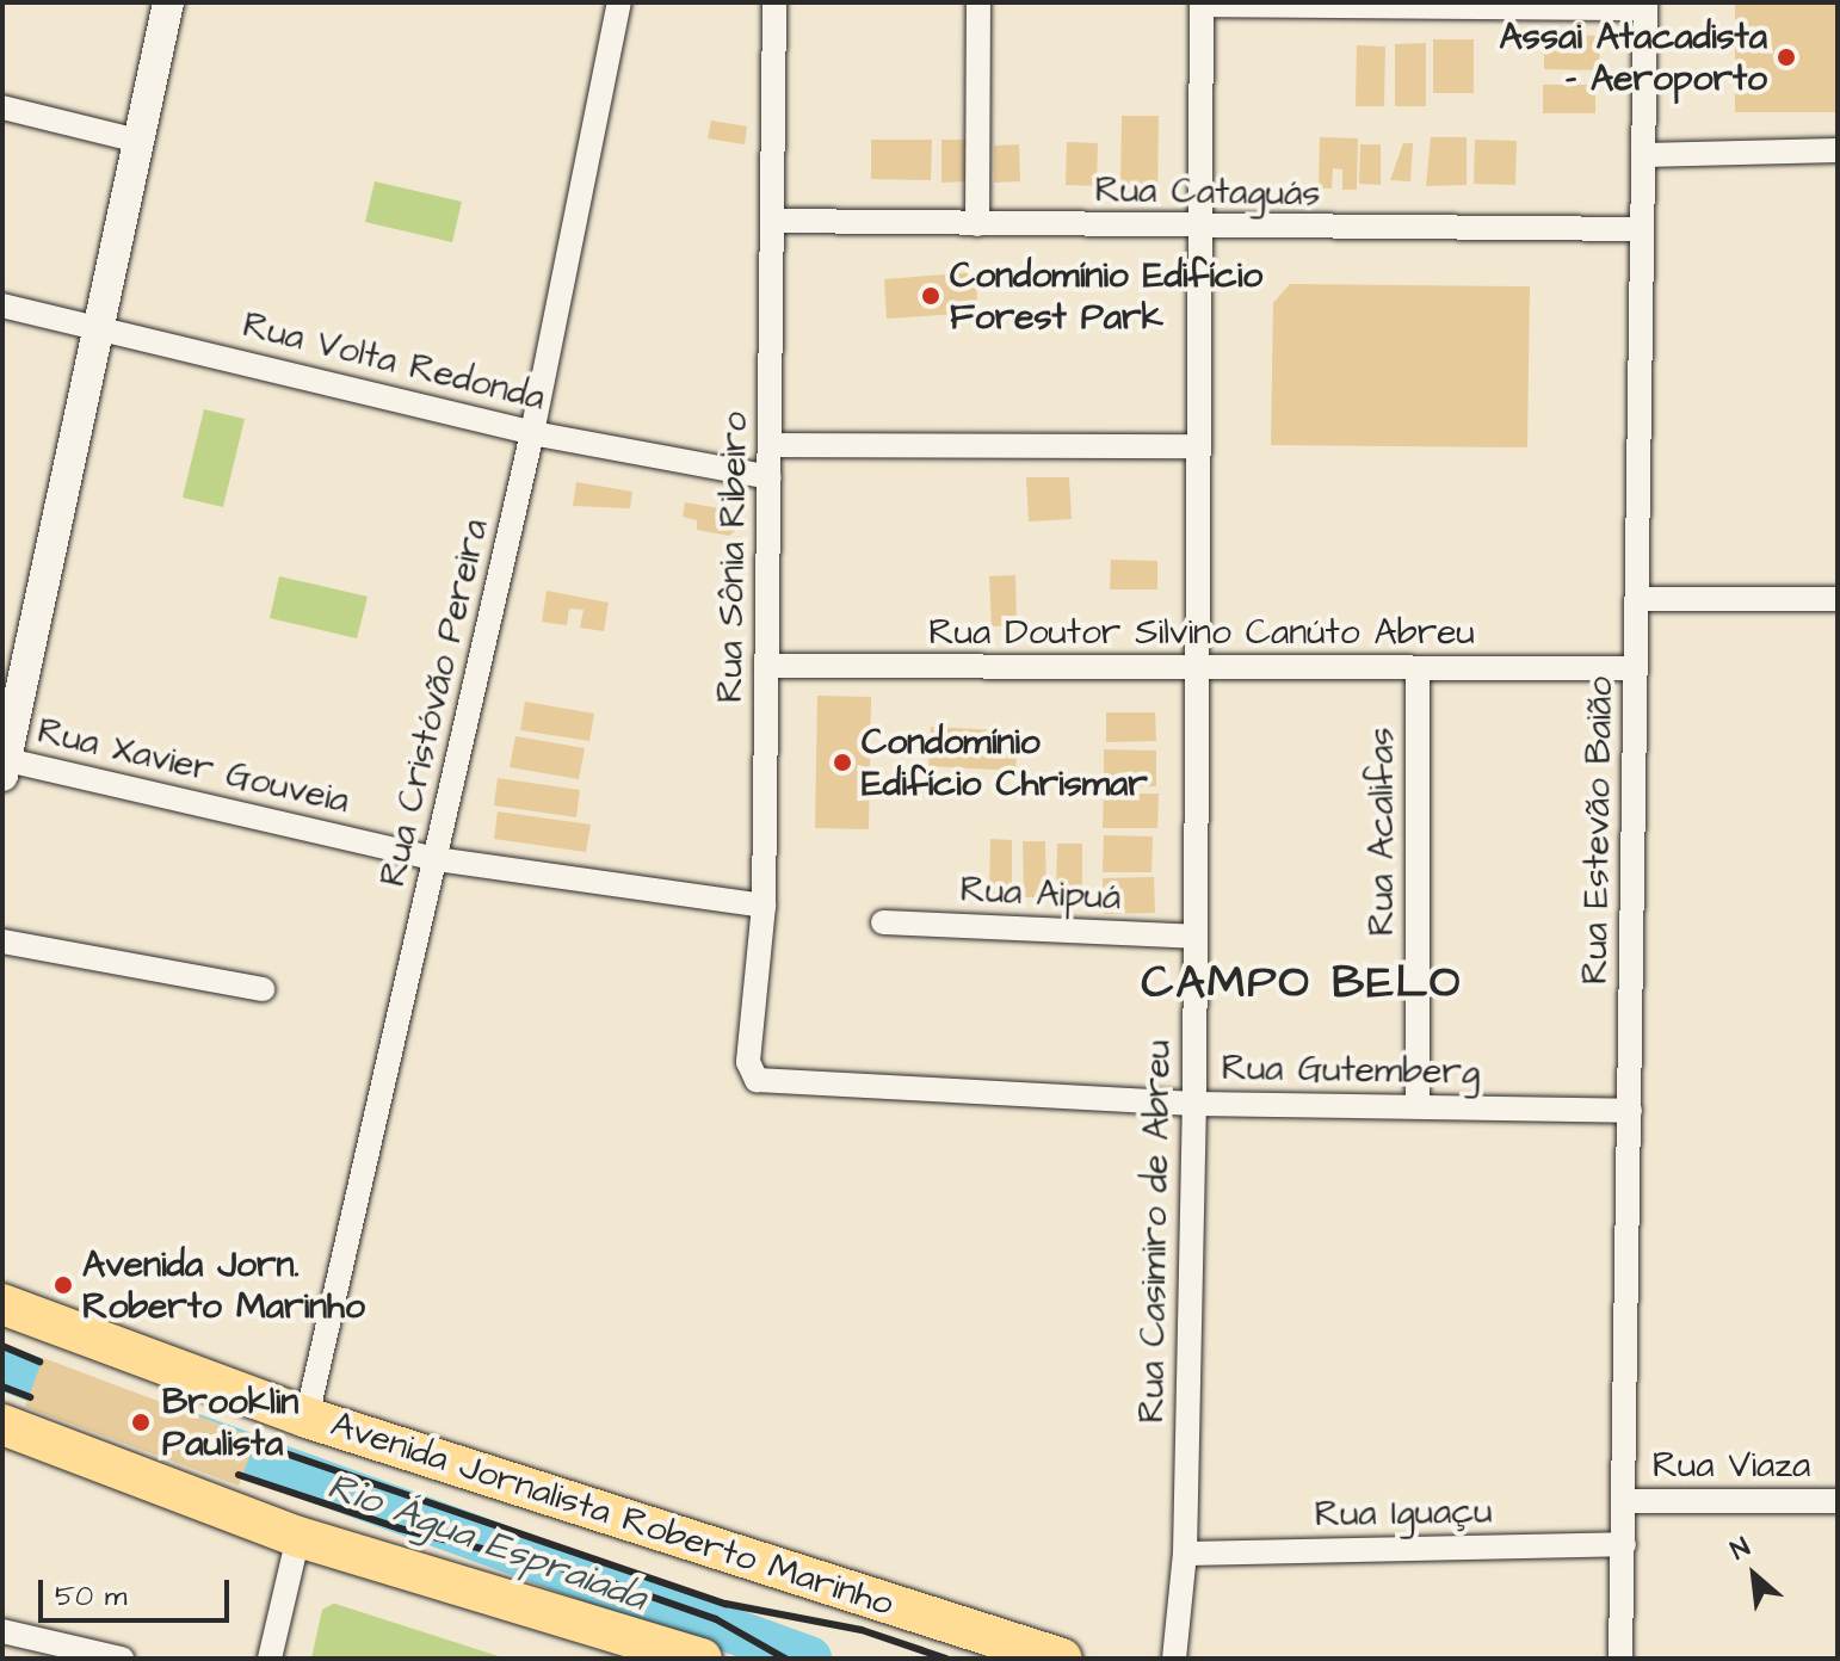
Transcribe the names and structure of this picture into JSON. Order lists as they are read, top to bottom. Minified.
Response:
{"streets":{"main road":["Avenida Jornalista Roberto Marinho"],"street":["Rua Cataguás","Rua Volta Redonda","Rua Sônia Ribeiro","Rua Doutor Silvino Canúto Abreu","Rua Cristóvão Pereira","Rua Xavier Gouveia","Rua Estevão Baião","Rua Acalifas","Rua Aipuá","Rua Gutemberg","Rua Casimiro de Abreu","Rua Viaza","Rua Iguaçu"]},"crossings":[["Rua Cataguás","Rua Sônia Ribeiro"],["Rua Cataguás","Rua Estevão Baião"],["Rua Cataguás","Rua Casimiro de Abreu"],["Rua Volta Redonda","Rua Sônia Ribeiro"],["Rua Volta Redonda","Rua Cristóvão Pereira"],["Rua Sônia Ribeiro","Rua Doutor Silvino Canúto Abreu"],["Rua Sônia Ribeiro","Rua Xavier Gouveia"],["Rua Sônia Ribeiro","Rua Gutemberg"],["Rua Doutor Silvino Canúto Abreu","Rua Estevão Baião"],["Rua Doutor Silvino Canúto Abreu","Rua Acalifas"],["Rua Doutor Silvino Canúto Abreu","Rua Casimiro de Abreu"],["Rua Cristóvão Pereira","Rua Xavier Gouveia"],["Rua Cristóvão Pereira","Avenida Jornalista Roberto Marinho"],["Rua Estevão Baião","Rua Gutemberg"],["Rua Estevão Baião","Rua Viaza"],["Rua Estevão Baião","Rua Iguaçu"],["Rua Acalifas","Rua Gutemberg"],["Rua Aipuá","Rua Casimiro de Abreu"],["Rua Gutemberg","Rua Casimiro de Abreu"],["Rua Casimiro de Abreu","Rua Iguaçu"]],"districts":["CAMPO BELO"],"water":["Rio Água Espraiada"],"places":["Assai Atacadista - Aeroporto","Condomínio Edifício Forest Park","Condomínio Edifício Chrismar","Avenida Jorn. Roberto Marinho","Brooklin Paulista"],"scale_bar":"50 m","north":"top left"}
